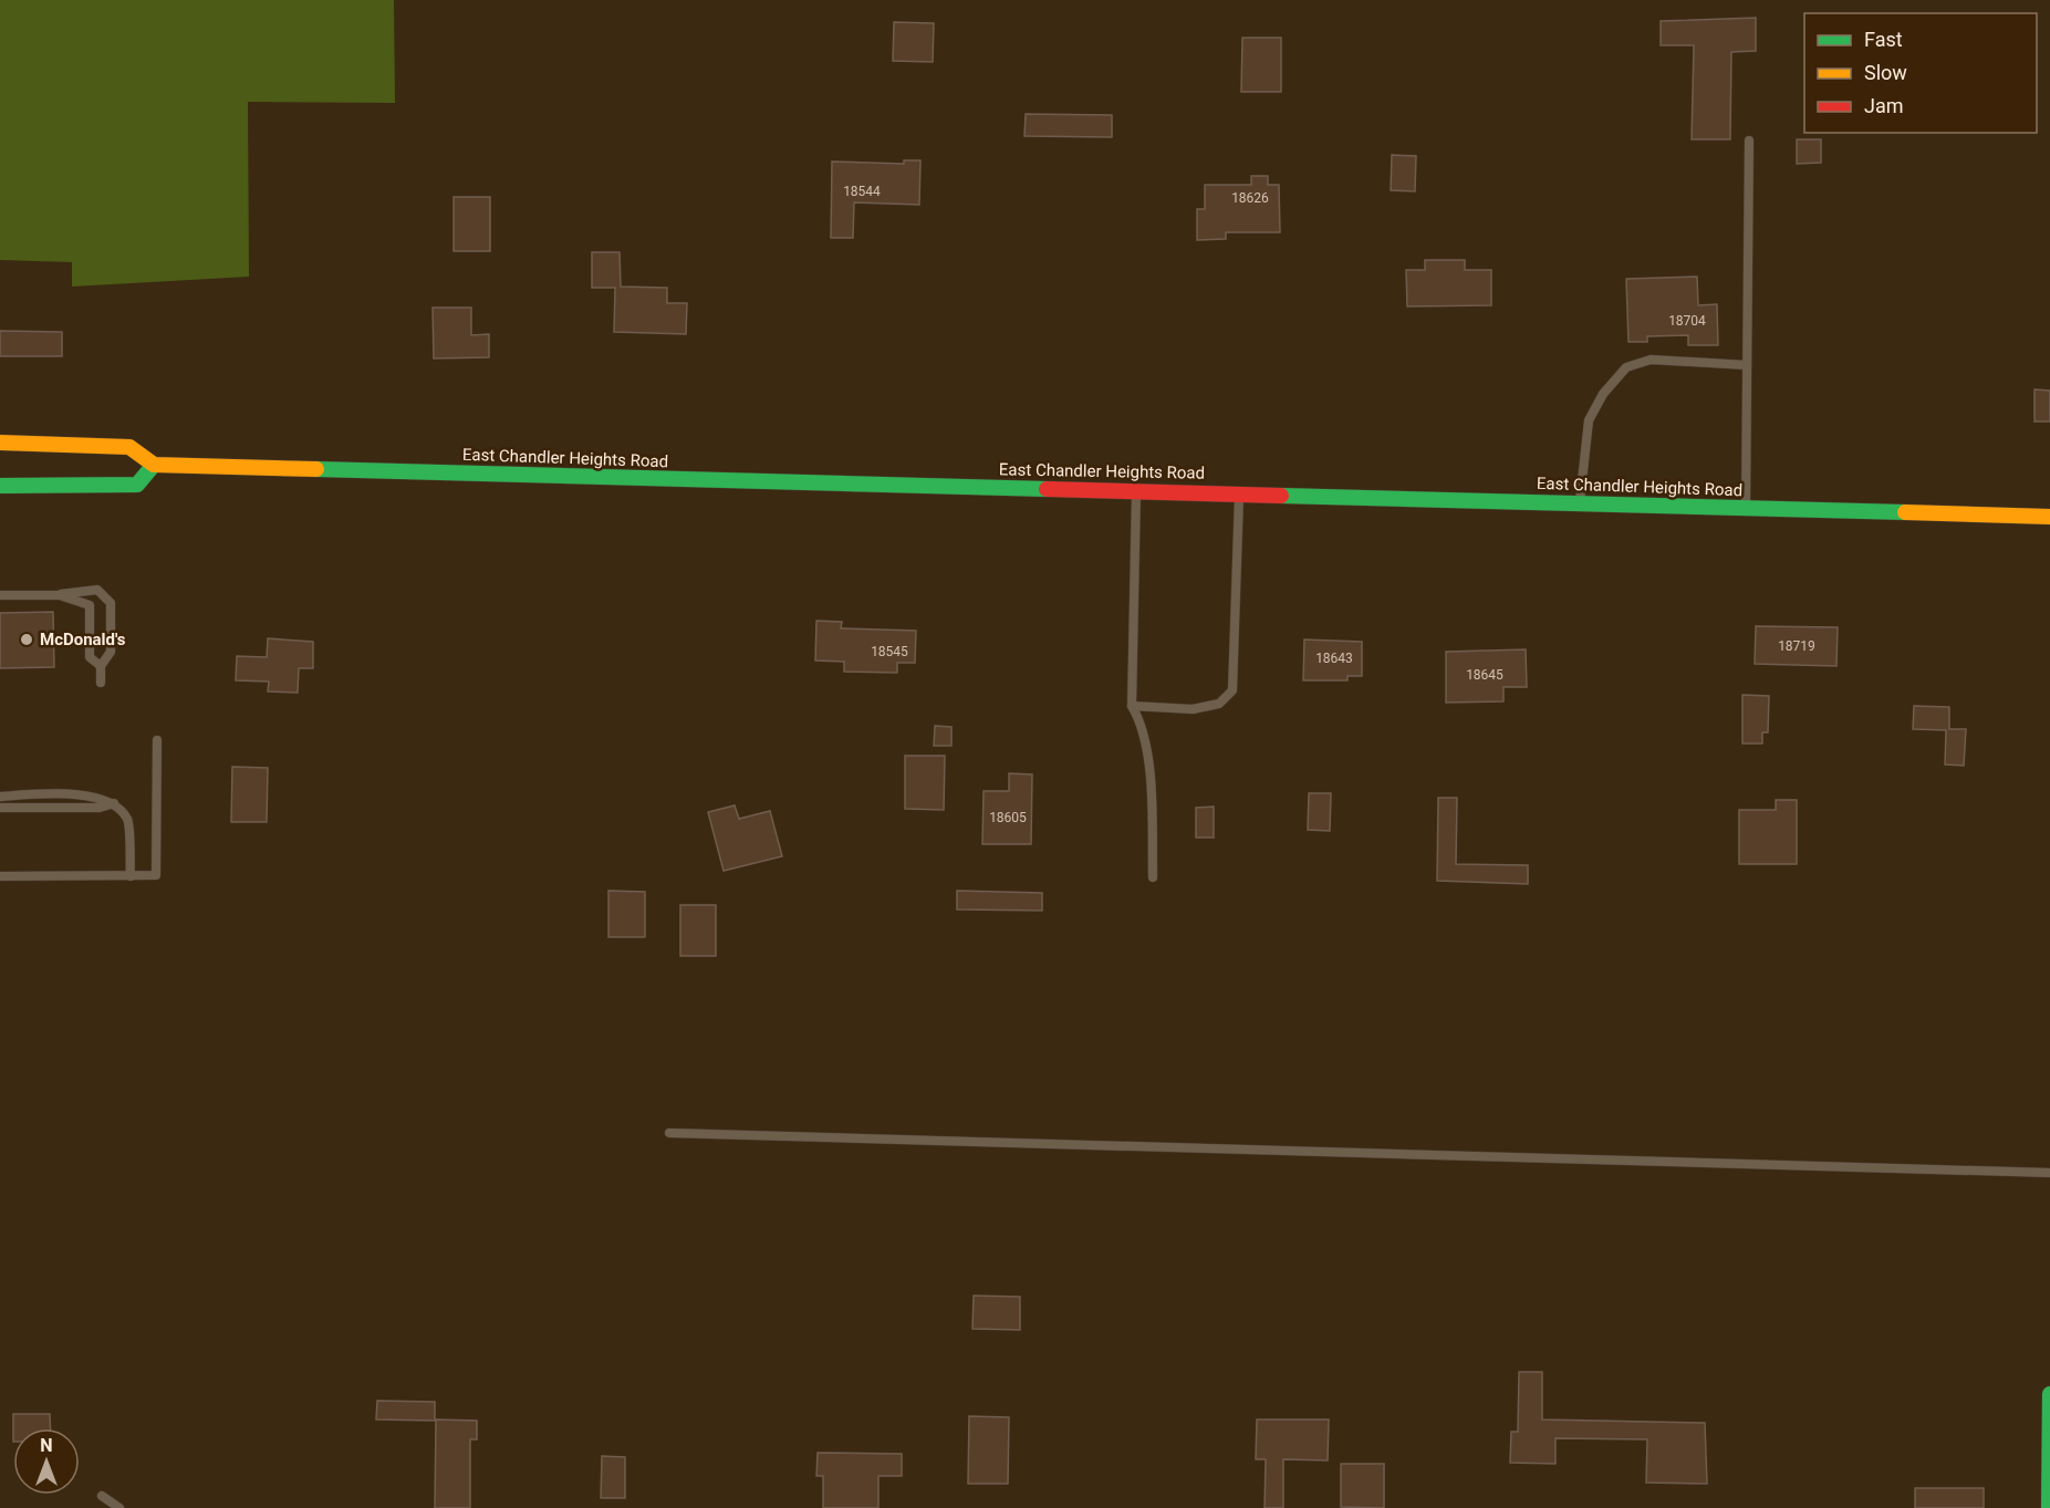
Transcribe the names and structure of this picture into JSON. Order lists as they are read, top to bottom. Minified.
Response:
{"streets":{"main road":["East Chandler Heights Road"]},"places":["McDonald's"],"house_numbers":["18544","18626","18704","18719","18545","18643","18645","18605"],"legend":["Fast","Slow","Jam"],"north":"top"}
